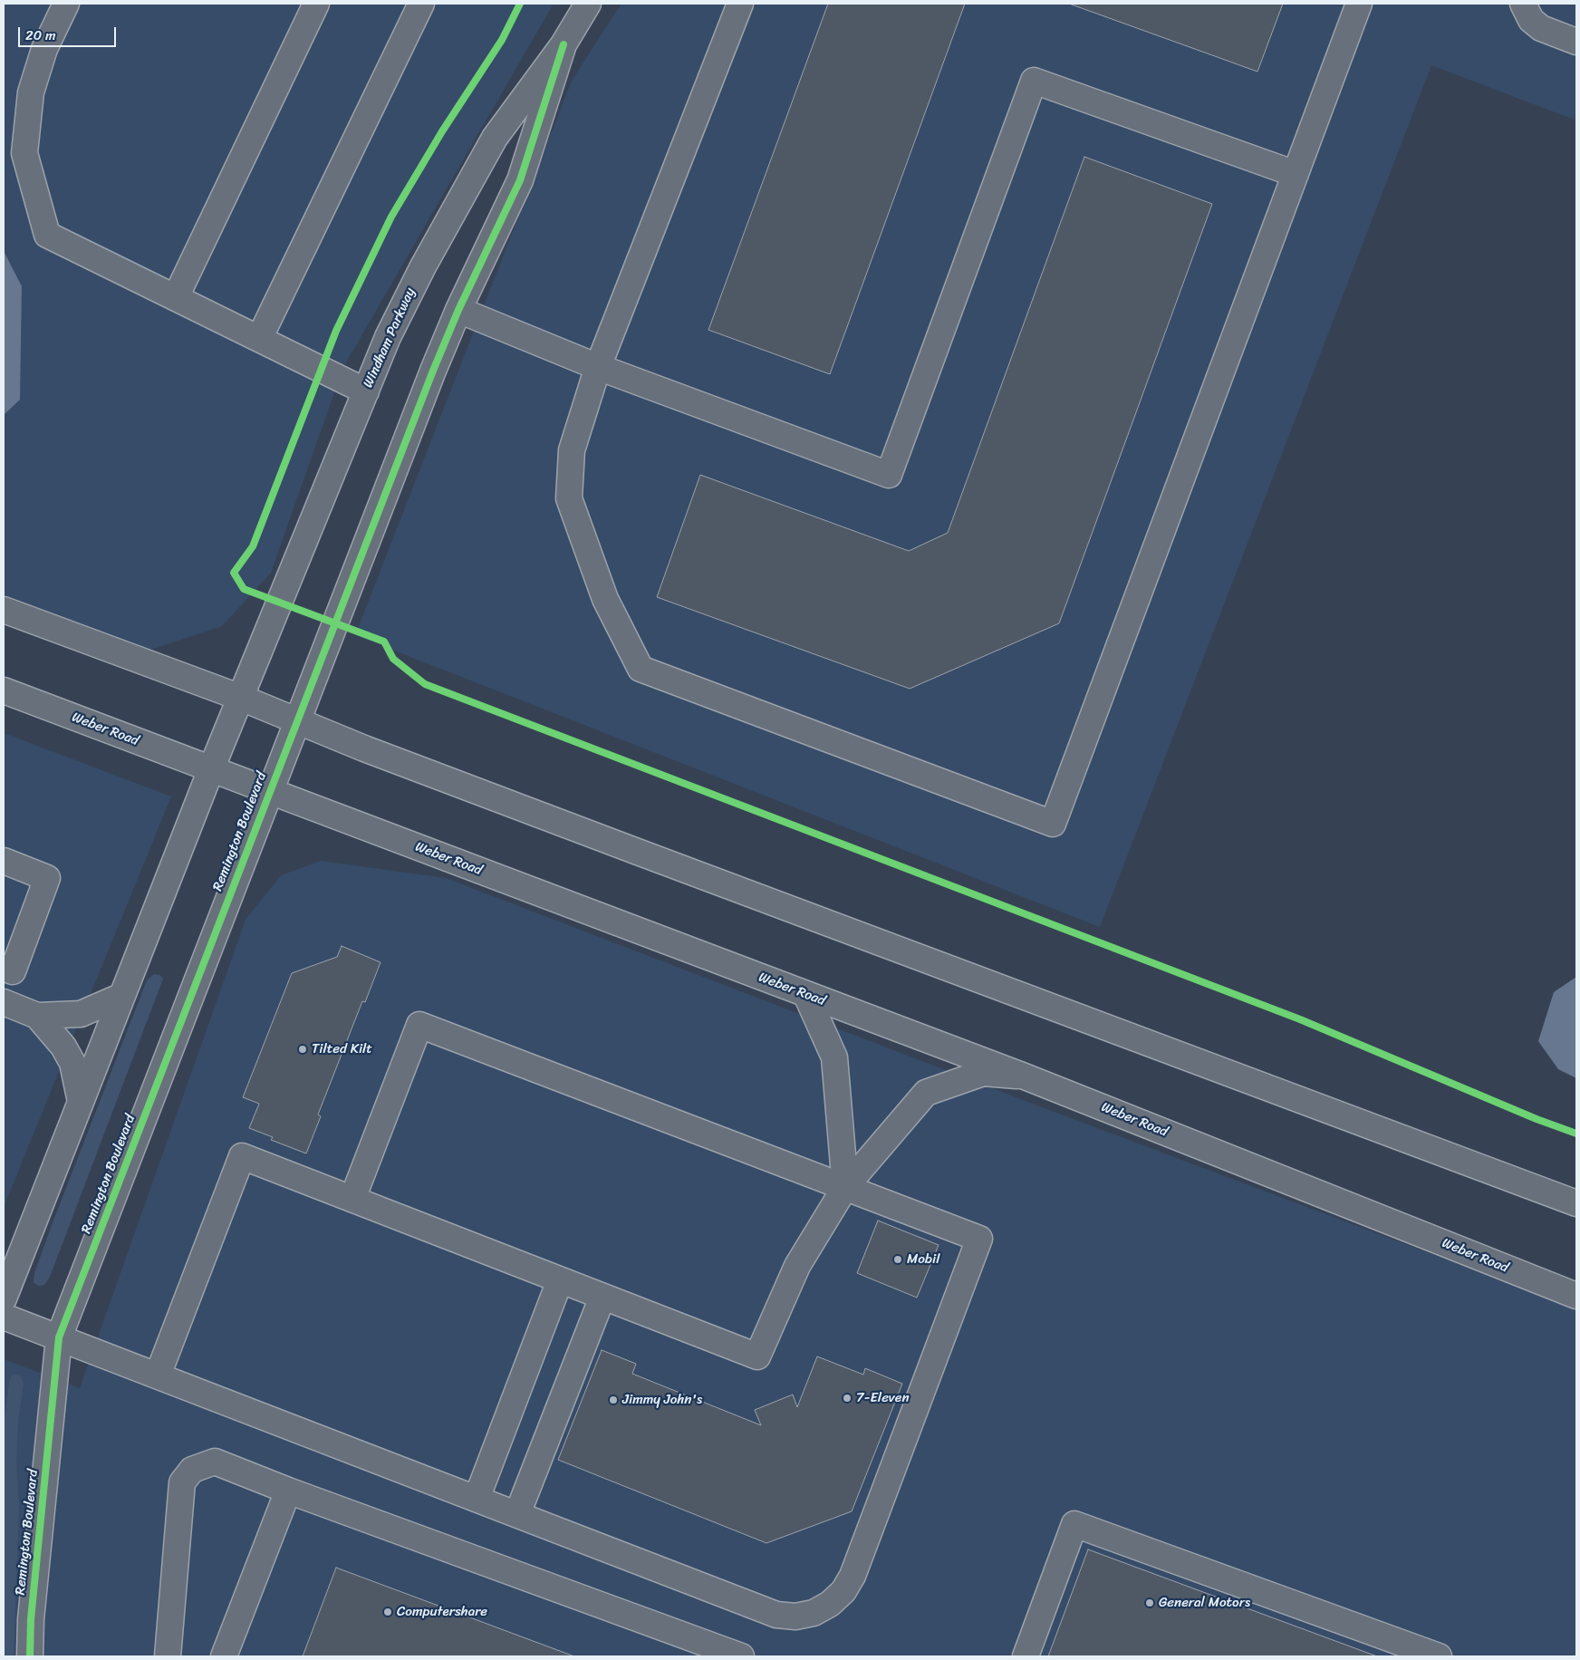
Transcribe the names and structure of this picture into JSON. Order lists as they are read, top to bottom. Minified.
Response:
{"streets":{"main road":["Windham Parkway","Weber Road","Remington Boulevard"]},"crossings":[["Windham Parkway","Remington Boulevard"],["Weber Road","Remington Boulevard"]],"places":["Tilted Kilt","Mobil","7-Eleven","Jimmy John's","General Motors","Computershare"],"scale_bar":"20 m"}
